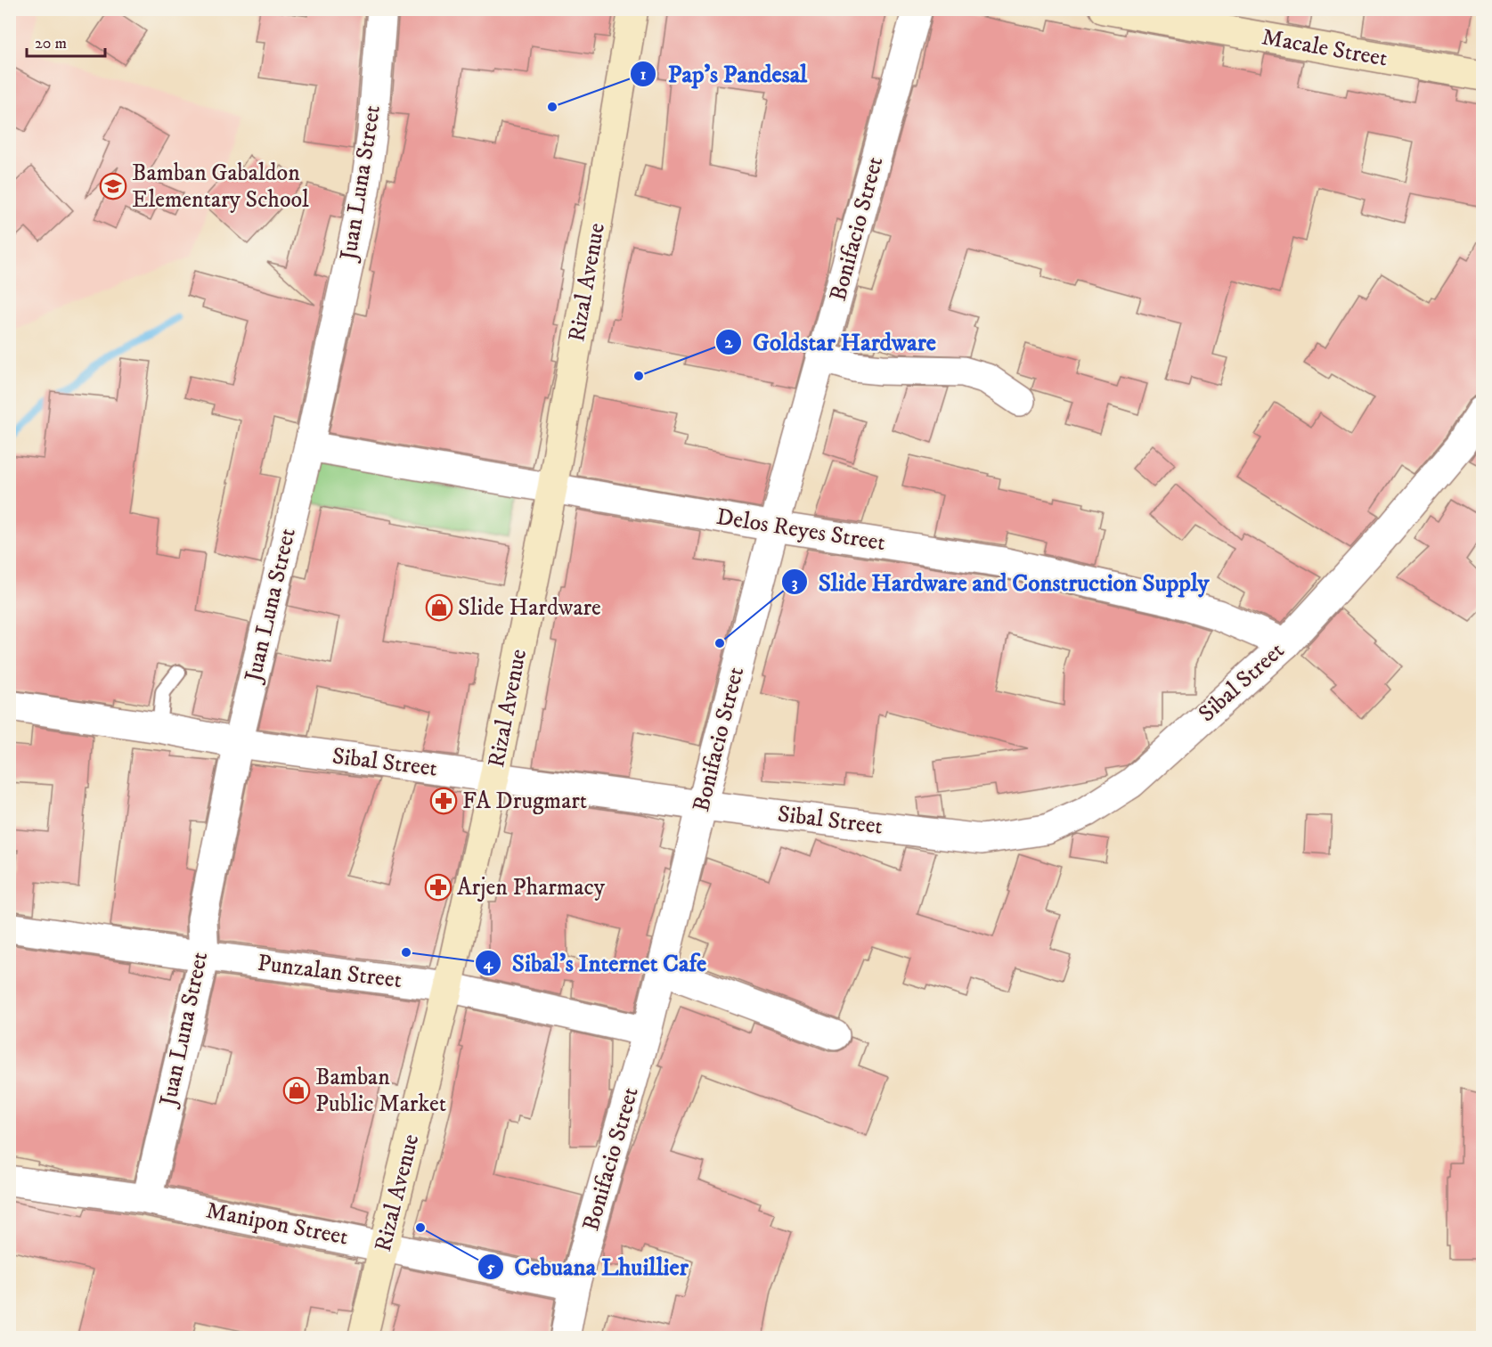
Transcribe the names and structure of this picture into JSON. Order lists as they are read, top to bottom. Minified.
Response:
{"streets":{"street":["Macale Street","Juan Luna Street","Bonifacio Street","Rizal Avenue","Delos Reyes Street","Sibal Street","Punzalan Street","Manipon Street"]},"crossings":[["Juan Luna Street","Delos Reyes Street"],["Juan Luna Street","Sibal Street"],["Juan Luna Street","Punzalan Street"],["Juan Luna Street","Manipon Street"],["Bonifacio Street","Delos Reyes Street"],["Bonifacio Street","Sibal Street"],["Bonifacio Street","Punzalan Street"],["Bonifacio Street","Manipon Street"],["Rizal Avenue","Delos Reyes Street"],["Rizal Avenue","Sibal Street"],["Rizal Avenue","Punzalan Street"],["Rizal Avenue","Manipon Street"],["Delos Reyes Street","Sibal Street"]],"places":{"other":["Pap's Pandesal","Goldstar Hardware","Slide Hardware and Construction Supply","Sibal's Internet Cafe","Cebuana Lhuillier"],"school or university":["Bamban Gabaldon Elementary School"],"shop":["Slide Hardware","Bamban Public Market"],"pharmacy":["FA Drugmart","Arjen Pharmacy"]},"scale_bar":"20 m"}
